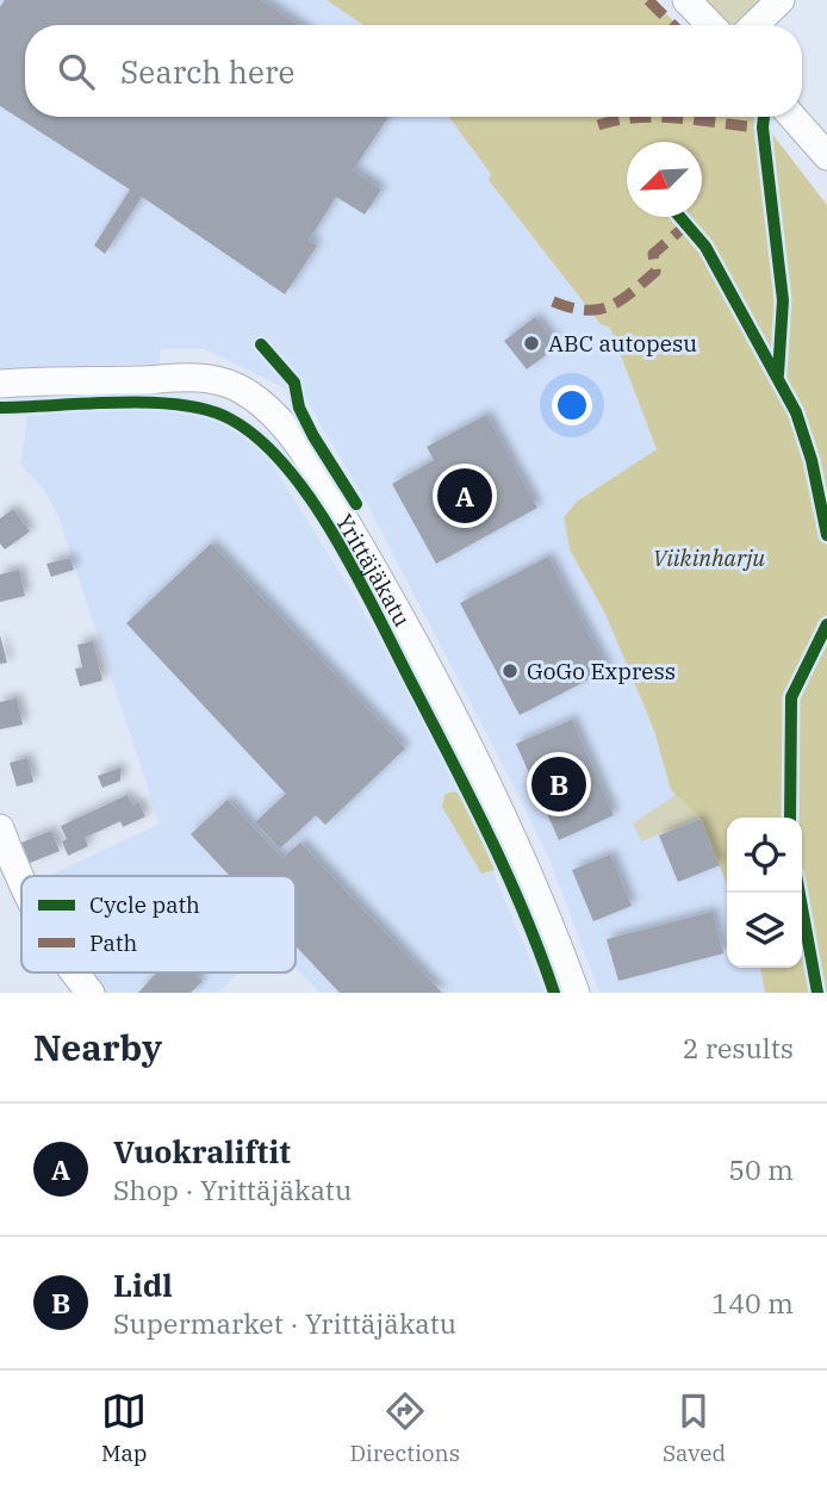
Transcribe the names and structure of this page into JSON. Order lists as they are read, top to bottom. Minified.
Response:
{"streets":{"street":["Yrittäjäkatu"]},"parks":["Viikinharju"],"places":["ABC autopesu","GoGo Express"],"legend":["Cycle path","Path"],"north":"bottom left","page":{"search":"Search here","pins":["A","B"],"heading":["Nearby","2 results"],"list":[{"mark":"A","name":"Vuokraliftit","note":"Shop · Yrittäjäkatu","value":"50 m"},{"mark":"B","name":"Lidl","note":"Supermarket · Yrittäjäkatu","value":"140 m"}],"nav":["Map","Directions","Saved"]}}
